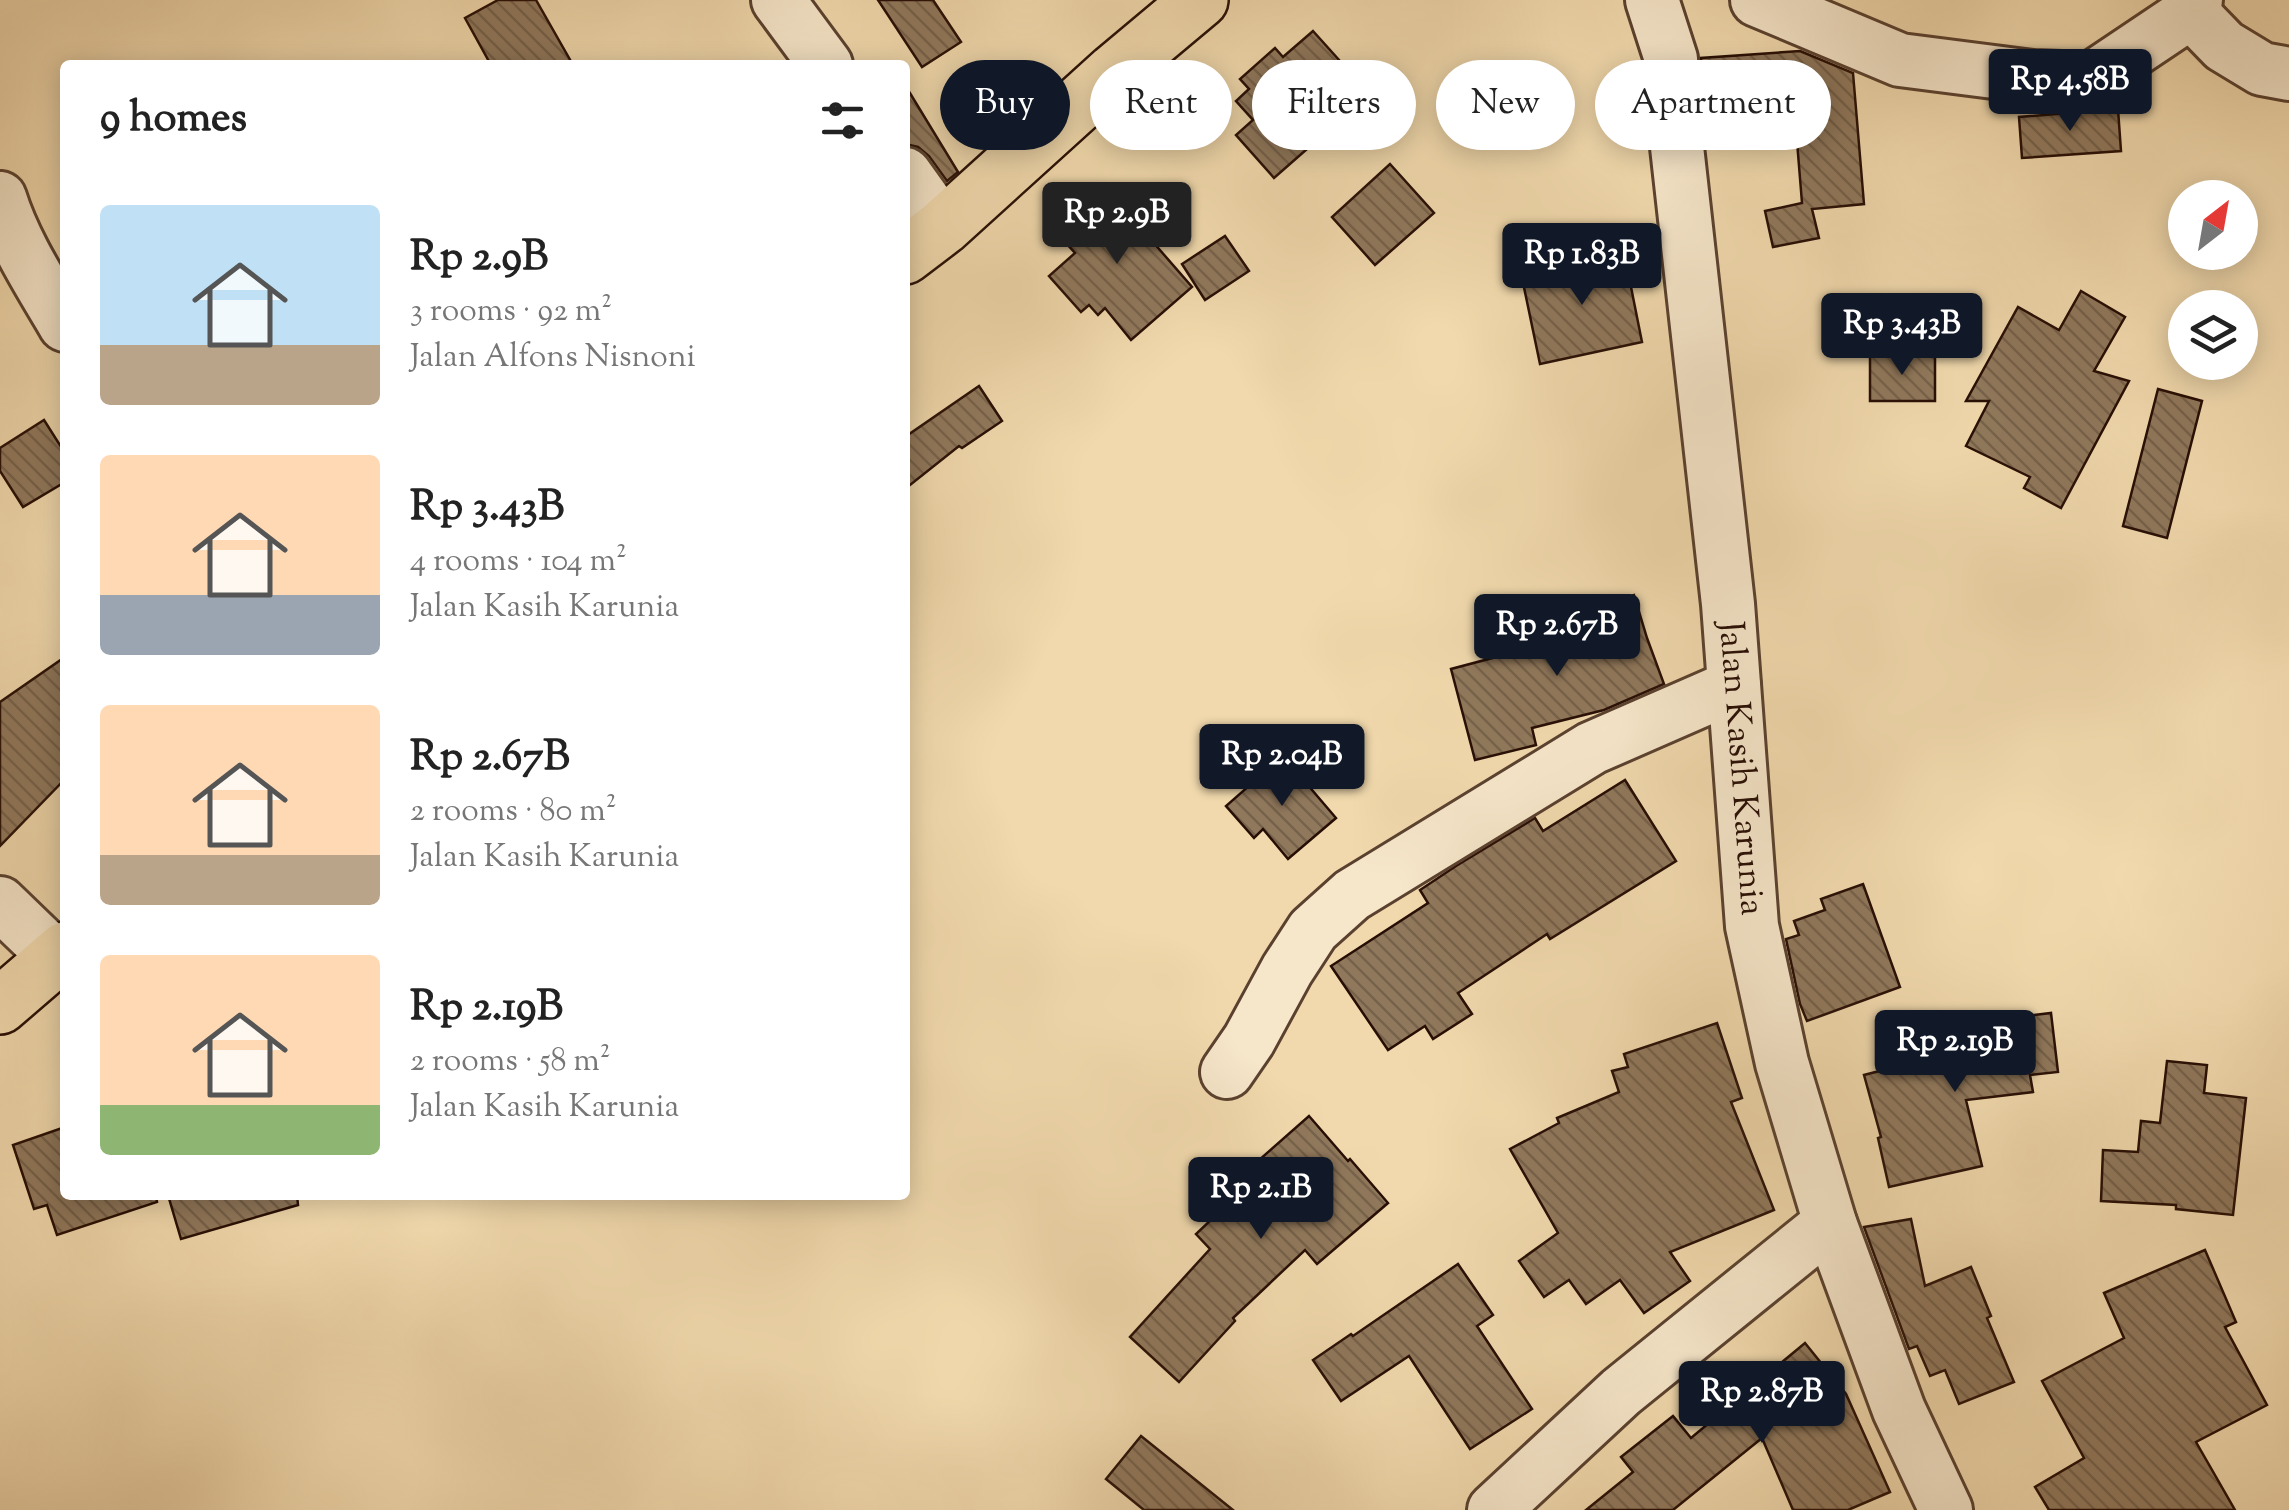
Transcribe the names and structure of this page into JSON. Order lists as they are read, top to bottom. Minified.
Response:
{"streets":{"street":["Jalan Kasih Karunia"]},"north":"top right","page":{"price":["Rp 4.58B","Rp 2.9B","Rp 1.83B","Rp 3.43B","Rp 2.67B","Rp 2.04B","Rp 2.19B","Rp 2.1B","Rp 2.87B"],"chip":["Buy","Rent","Filters","New","Apartment"],"heading":"9 homes","list":[{"name":"Rp 2.9B","note":"3 rooms · 92 m² · Jalan Alfons Nisnoni"},{"name":"Rp 3.43B","note":"4 rooms · 104 m² · Jalan Kasih Karunia"},{"name":"Rp 2.67B","note":"2 rooms · 80 m² · Jalan Kasih Karunia"},{"name":"Rp 2.19B","note":"2 rooms · 58 m² · Jalan Kasih Karunia"}]}}
